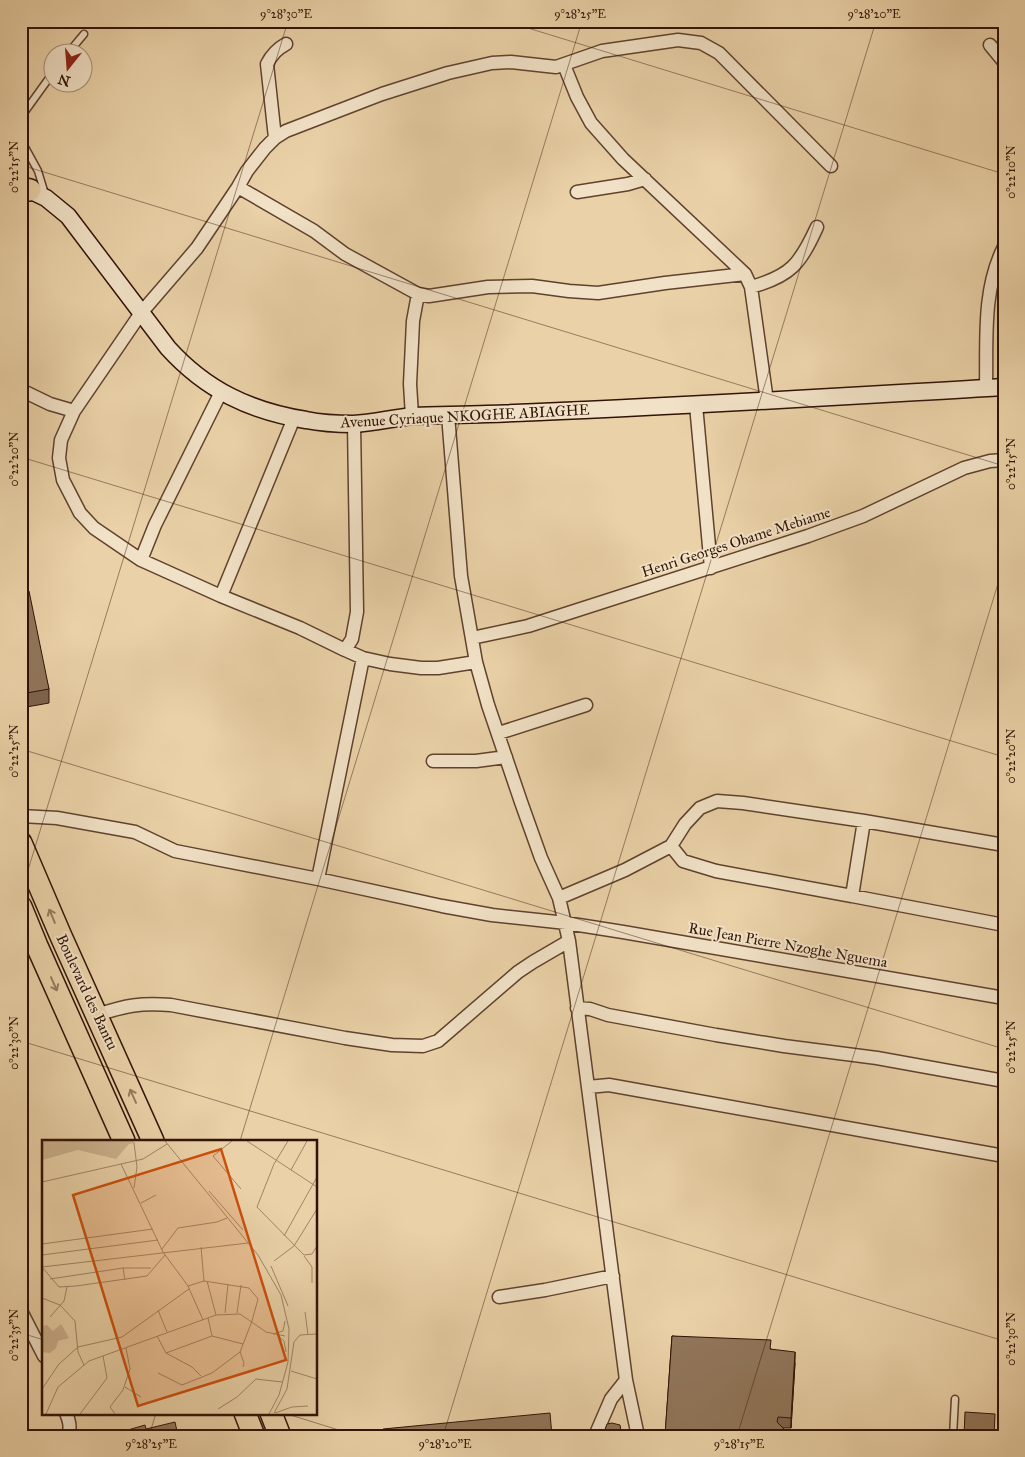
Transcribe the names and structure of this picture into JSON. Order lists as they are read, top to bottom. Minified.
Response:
{"streets":{"highway":["Boulevard des Bantu"],"street":["Avenue Cyriaque NKOGHE ABIAGHE","Henri Georges Obame Mebiame","Rue Jean Pierre Nzoghe Nguema"]},"north":"bottom","coordinates":["9°28'30\"E","9°28'25\"E","9°28'20\"E","0°22'15\"N","0°22'10\"N","0°22'20\"N","0°22'25\"N","0°22'30\"N","0°22'35\"N","9°28'15\"E"]}
